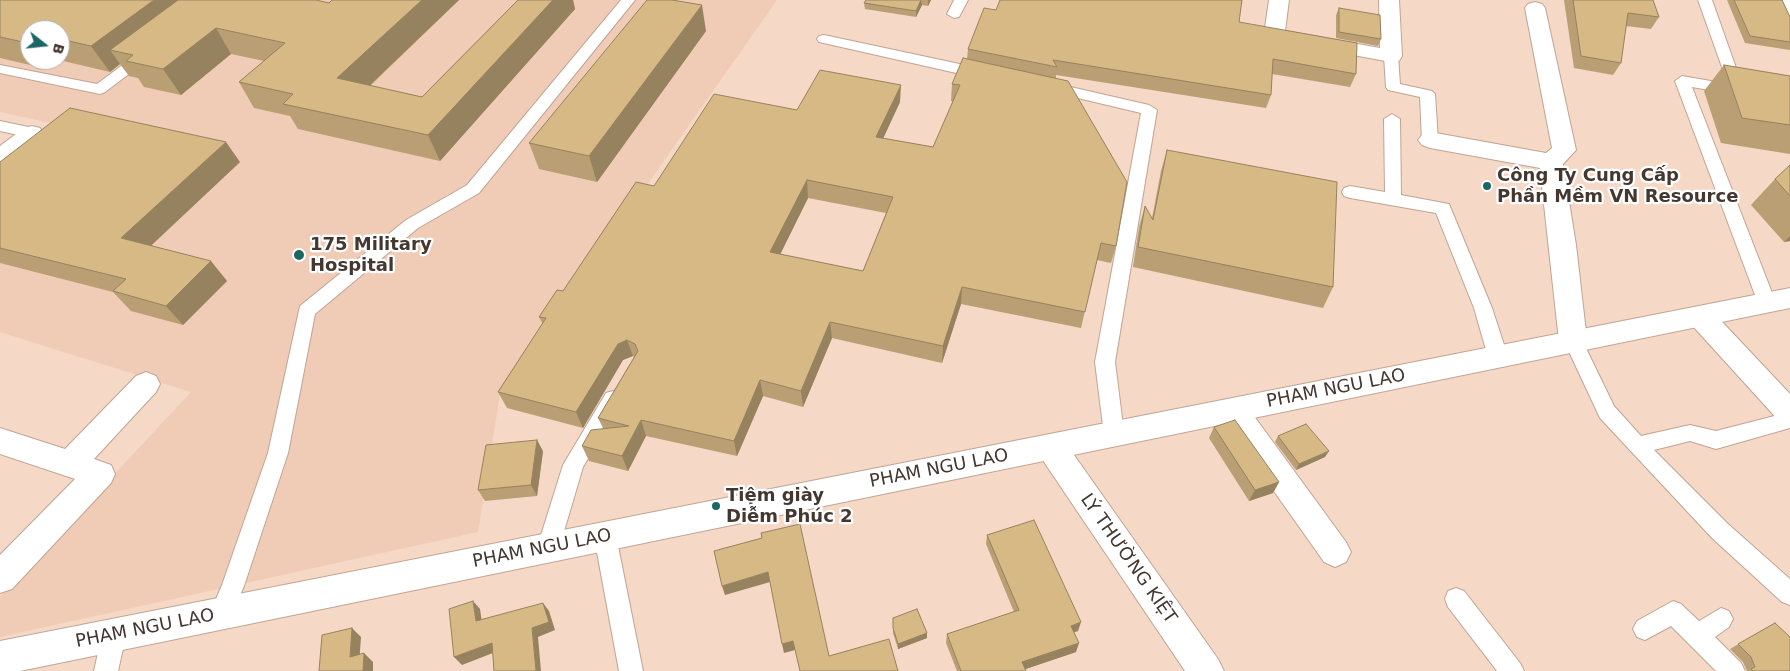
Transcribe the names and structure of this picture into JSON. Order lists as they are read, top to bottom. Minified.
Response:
{"streets":{"street":["PHAM NGU LAO","LÝ THƯỜNG KIỆT"]},"crossings":[["PHAM NGU LAO","LÝ THƯỜNG KIỆT"]],"places":["Công Ty Cung Cấp Phần Mềm VN Resource","175 Military Hospital","Tiệm giày Diễm Phúc 2"],"north":"right"}
